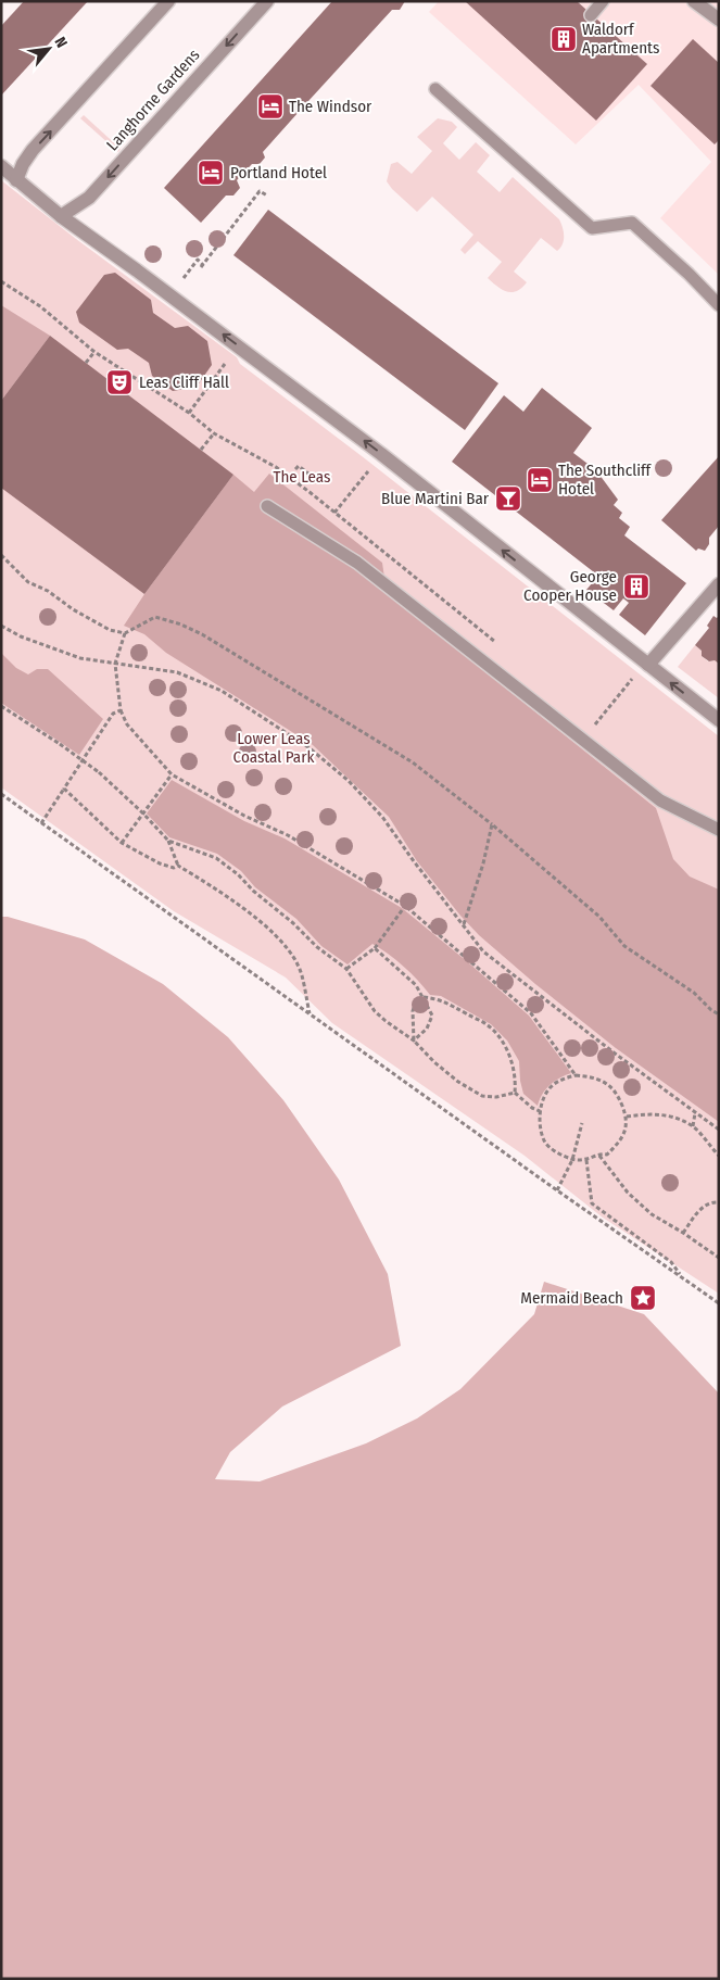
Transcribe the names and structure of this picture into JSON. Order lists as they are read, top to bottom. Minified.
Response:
{"streets":{"street":["Langhorne Gardens"]},"parks":["The Leas","Lower Leas Coastal Park"],"places":{"building":["Waldorf Apartments","George Cooper House"],"hotel":["The Windsor","Portland Hotel","The Southcliff Hotel"],"theatre":["Leas Cliff Hall"],"bar":["Blue Martini Bar"],"place":["Mermaid Beach"]},"north":"top right"}
